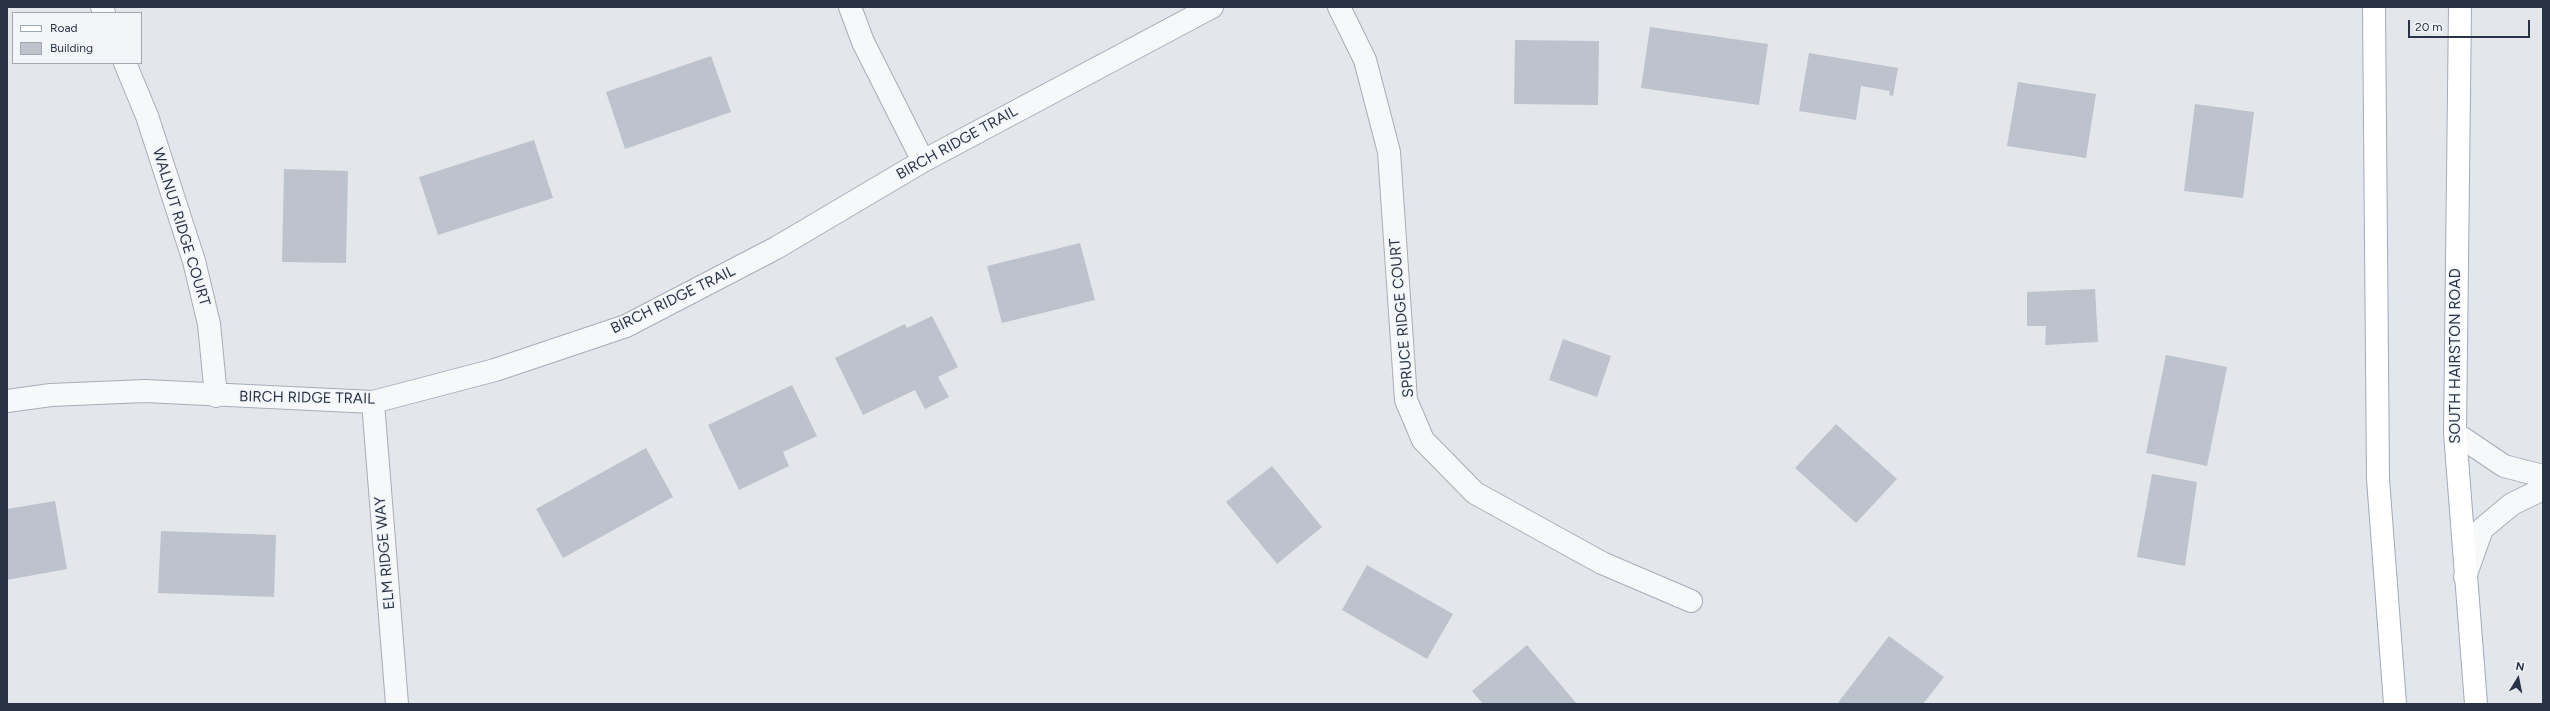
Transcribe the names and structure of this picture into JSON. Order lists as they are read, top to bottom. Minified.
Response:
{"streets":{"main road":["SOUTH HAIRSTON ROAD"],"street":["BIRCH RIDGE TRAIL","WALNUT RIDGE COURT","SPRUCE RIDGE COURT","ELM RIDGE WAY"]},"crossings":[["BIRCH RIDGE TRAIL","WALNUT RIDGE COURT"],["BIRCH RIDGE TRAIL","ELM RIDGE WAY"]],"legend":["Road","Building"],"scale_bar":"20 m","north":"top"}
